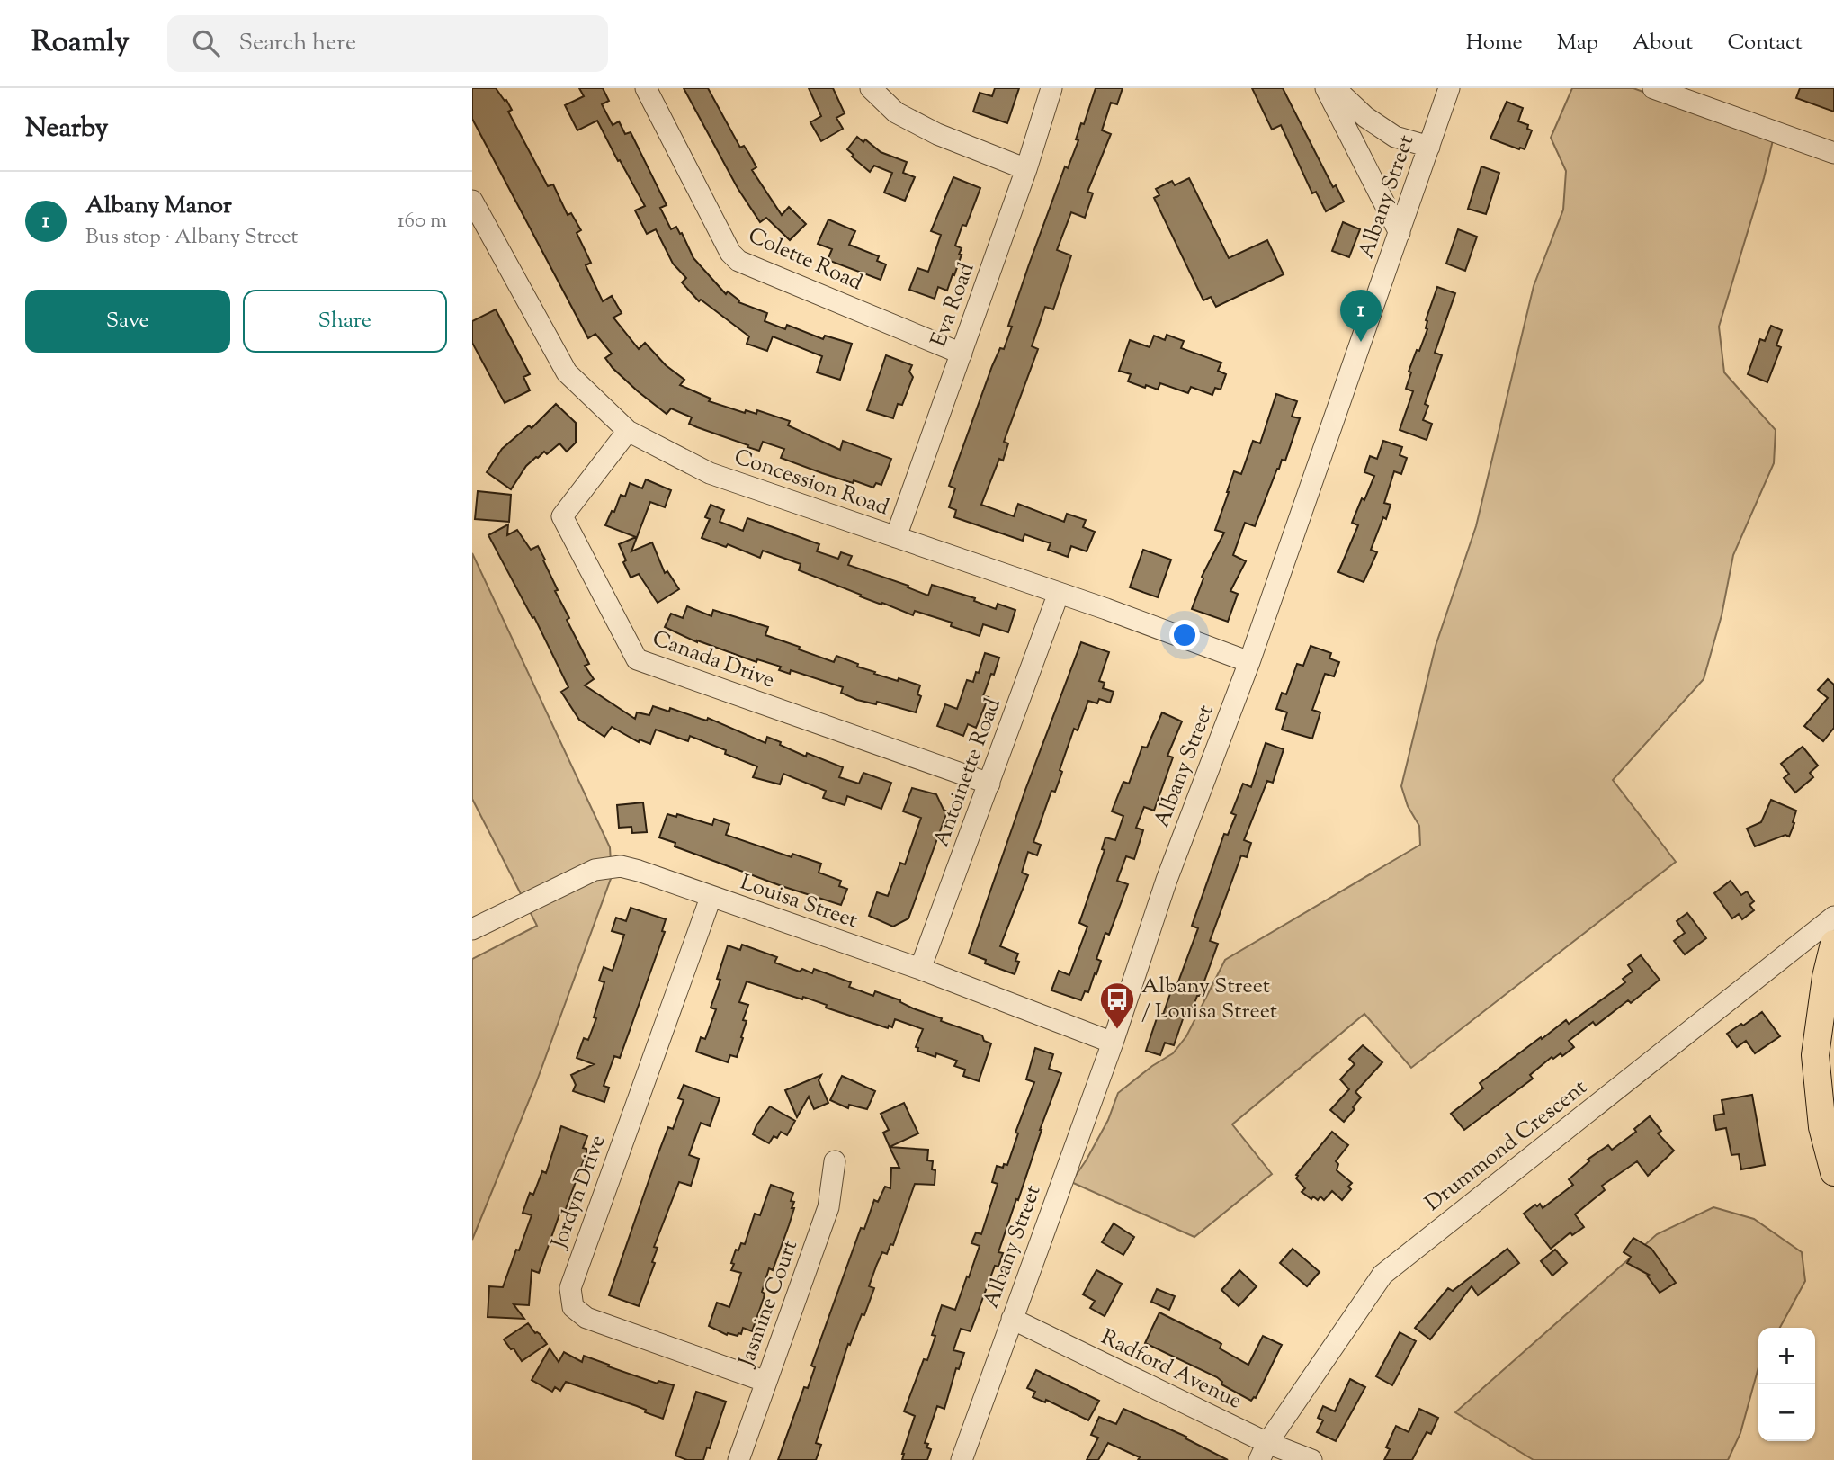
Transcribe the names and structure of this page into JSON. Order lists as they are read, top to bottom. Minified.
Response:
{"streets":{"street":["Albany Street","Colette Road","Eva Road","Concession Road","Canada Drive","Antoinette Road","Louisa Street","Drummond Crescent","Jordyn Drive","Jasmine Court","Radford Avenue"]},"crossings":[["Albany Street","Concession Road"],["Albany Street","Louisa Street"],["Albany Street","Radford Avenue"],["Colette Road","Eva Road"],["Eva Road","Concession Road"],["Concession Road","Canada Drive"],["Concession Road","Antoinette Road"],["Canada Drive","Antoinette Road"],["Antoinette Road","Louisa Street"],["Louisa Street","Jordyn Drive"],["Drummond Crescent","Radford Avenue"],["Jordyn Drive","Jasmine Court"]],"places":{"bus stop":["Albany Street / Louisa Street"]},"page":{"header":"Roamly","search":"Search here","nav":["Home","Map","About","Contact"],"heading":"Nearby","list":[{"mark":"1","name":"Albany Manor","note":"Bus stop · Albany Street","value":"160 m"}],"buttons":["Save","Share"],"pins":"1","map_buttons":["+","−"]}}
